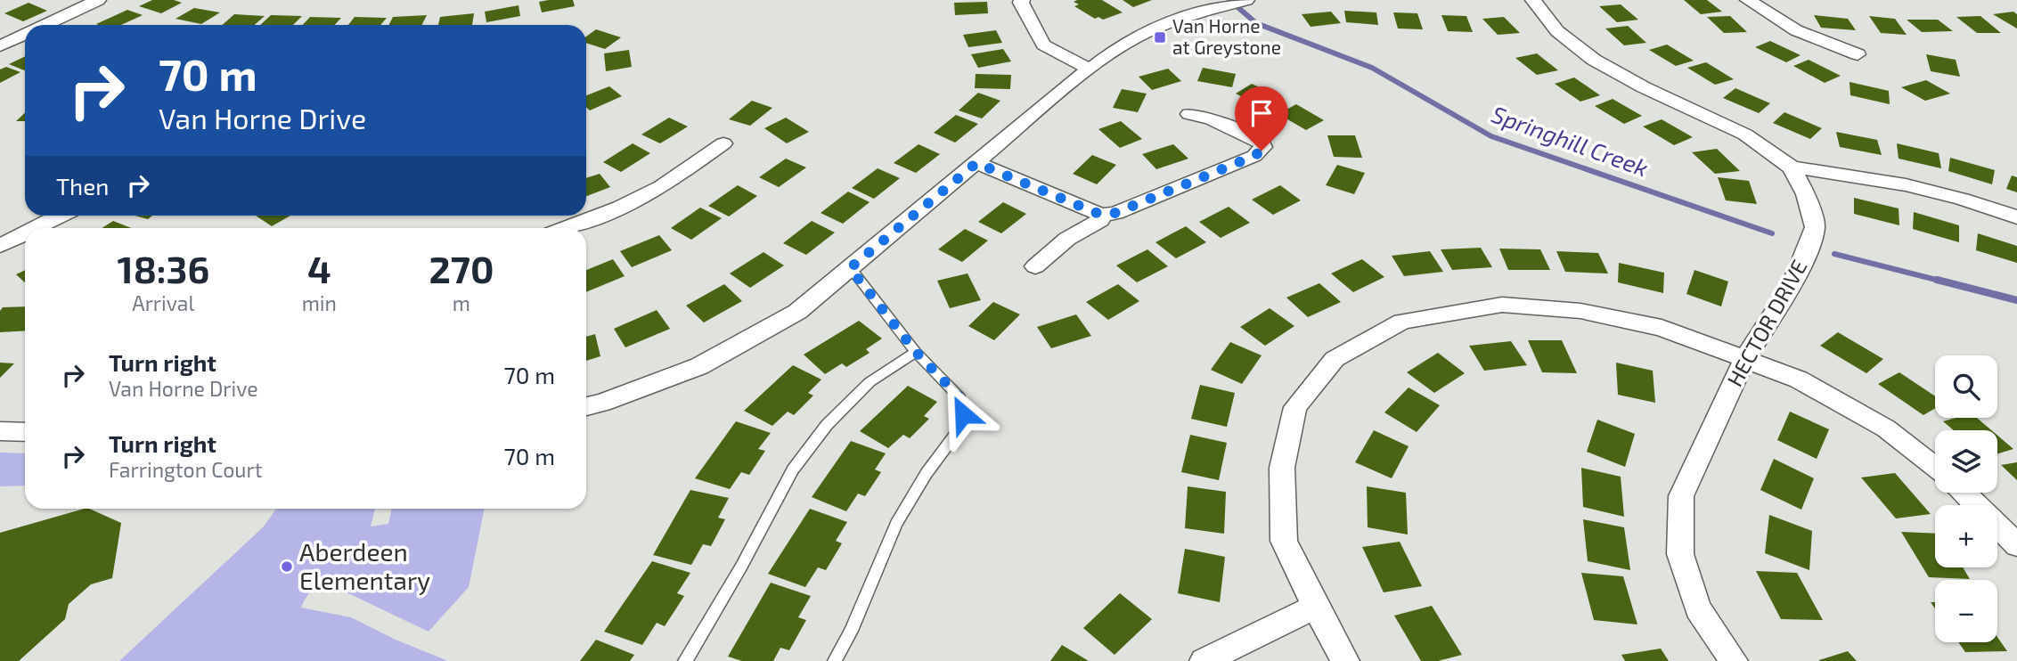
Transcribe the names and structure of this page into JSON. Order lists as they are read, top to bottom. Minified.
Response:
{"streets":{"street":["HECTOR DRIVE"]},"water":["Springhill Creek"],"places":{"transit":["Van Horne at Greystone"],"other":["Aberdeen Elementary"]},"page":{"turn":["70 m","Van Horne Drive"],"then":"Then","eta":["18:36","Arrival","4","min","270","m"],"list":[{"name":"Turn right","note":"Van Horne Drive","value":"70 m"},{"name":"Turn right","note":"Farrington Court","value":"70 m"}],"map_buttons":["+","−"]}}
